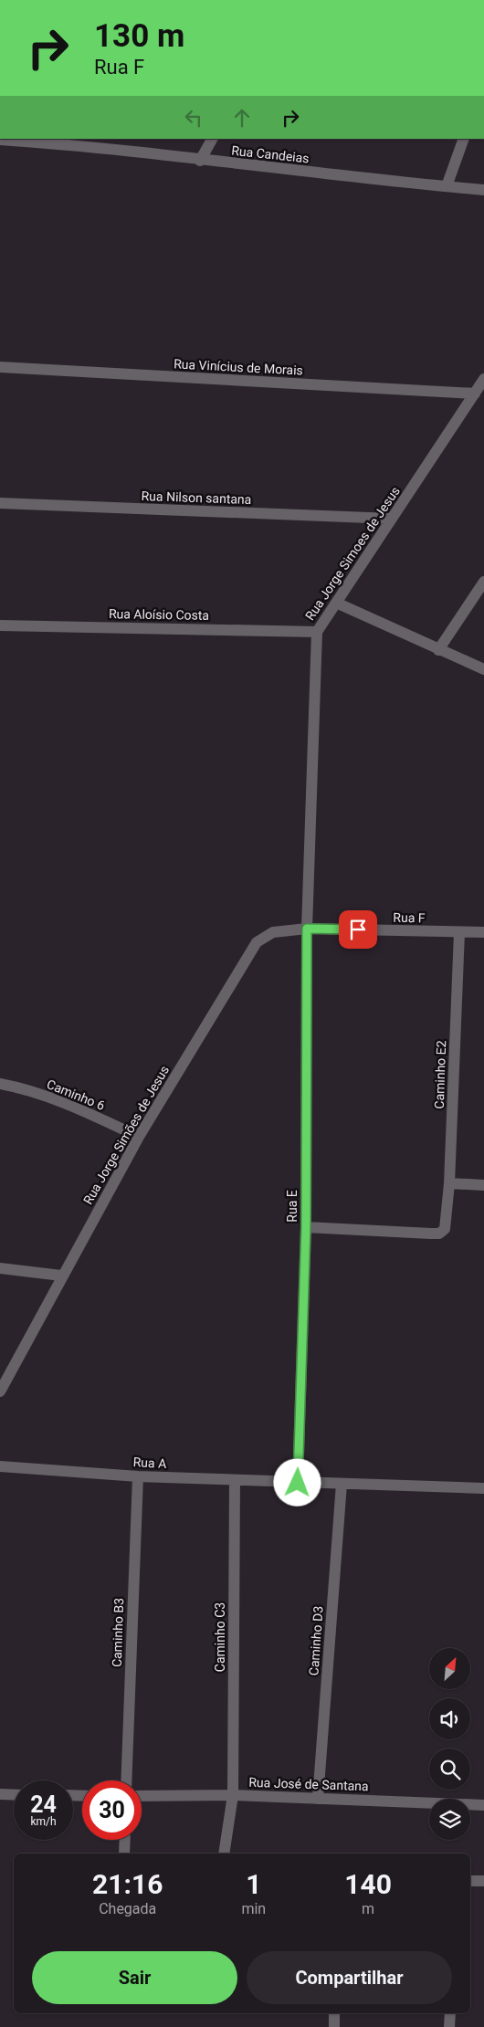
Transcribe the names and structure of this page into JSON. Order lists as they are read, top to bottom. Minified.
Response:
{"streets":{"street":["Rua Candeias","Rua Vinícius de Morais","Rua Nilson santana","Rua Jorge Simoes de Jesus","Rua Aloísio Costa","Rua F","Caminho E2","Caminho 6","Rua Jorge Simões de Jesus","Rua E","Rua A","Caminho B3","Caminho C3","Caminho D3","Rua José de Santana"]},"crossings":[["Rua Vinícius de Morais","Rua Jorge Simoes de Jesus"],["Rua Nilson santana","Rua Jorge Simoes de Jesus"],["Rua Jorge Simoes de Jesus","Rua Aloísio Costa"],["Rua Jorge Simoes de Jesus","Rua F"],["Rua Jorge Simoes de Jesus","Rua Jorge Simões de Jesus"],["Rua Jorge Simoes de Jesus","Rua E"],["Rua F","Caminho E2"],["Rua F","Rua Jorge Simões de Jesus"],["Rua F","Rua E"],["Caminho E2","Rua E"],["Caminho 6","Rua Jorge Simões de Jesus"],["Rua Jorge Simões de Jesus","Rua E"],["Rua E","Rua A"],["Rua A","Caminho B3"],["Rua A","Caminho C3"],["Rua A","Caminho D3"],["Caminho C3","Rua José de Santana"],["Caminho D3","Rua José de Santana"]],"north":"top right","page":{"turn":["130 m","Rua F"],"speed":"24 km/h","limit":"30","eta":["21:16","Chegada","1","min","140","m"],"buttons":["Sair","Compartilhar"]}}
